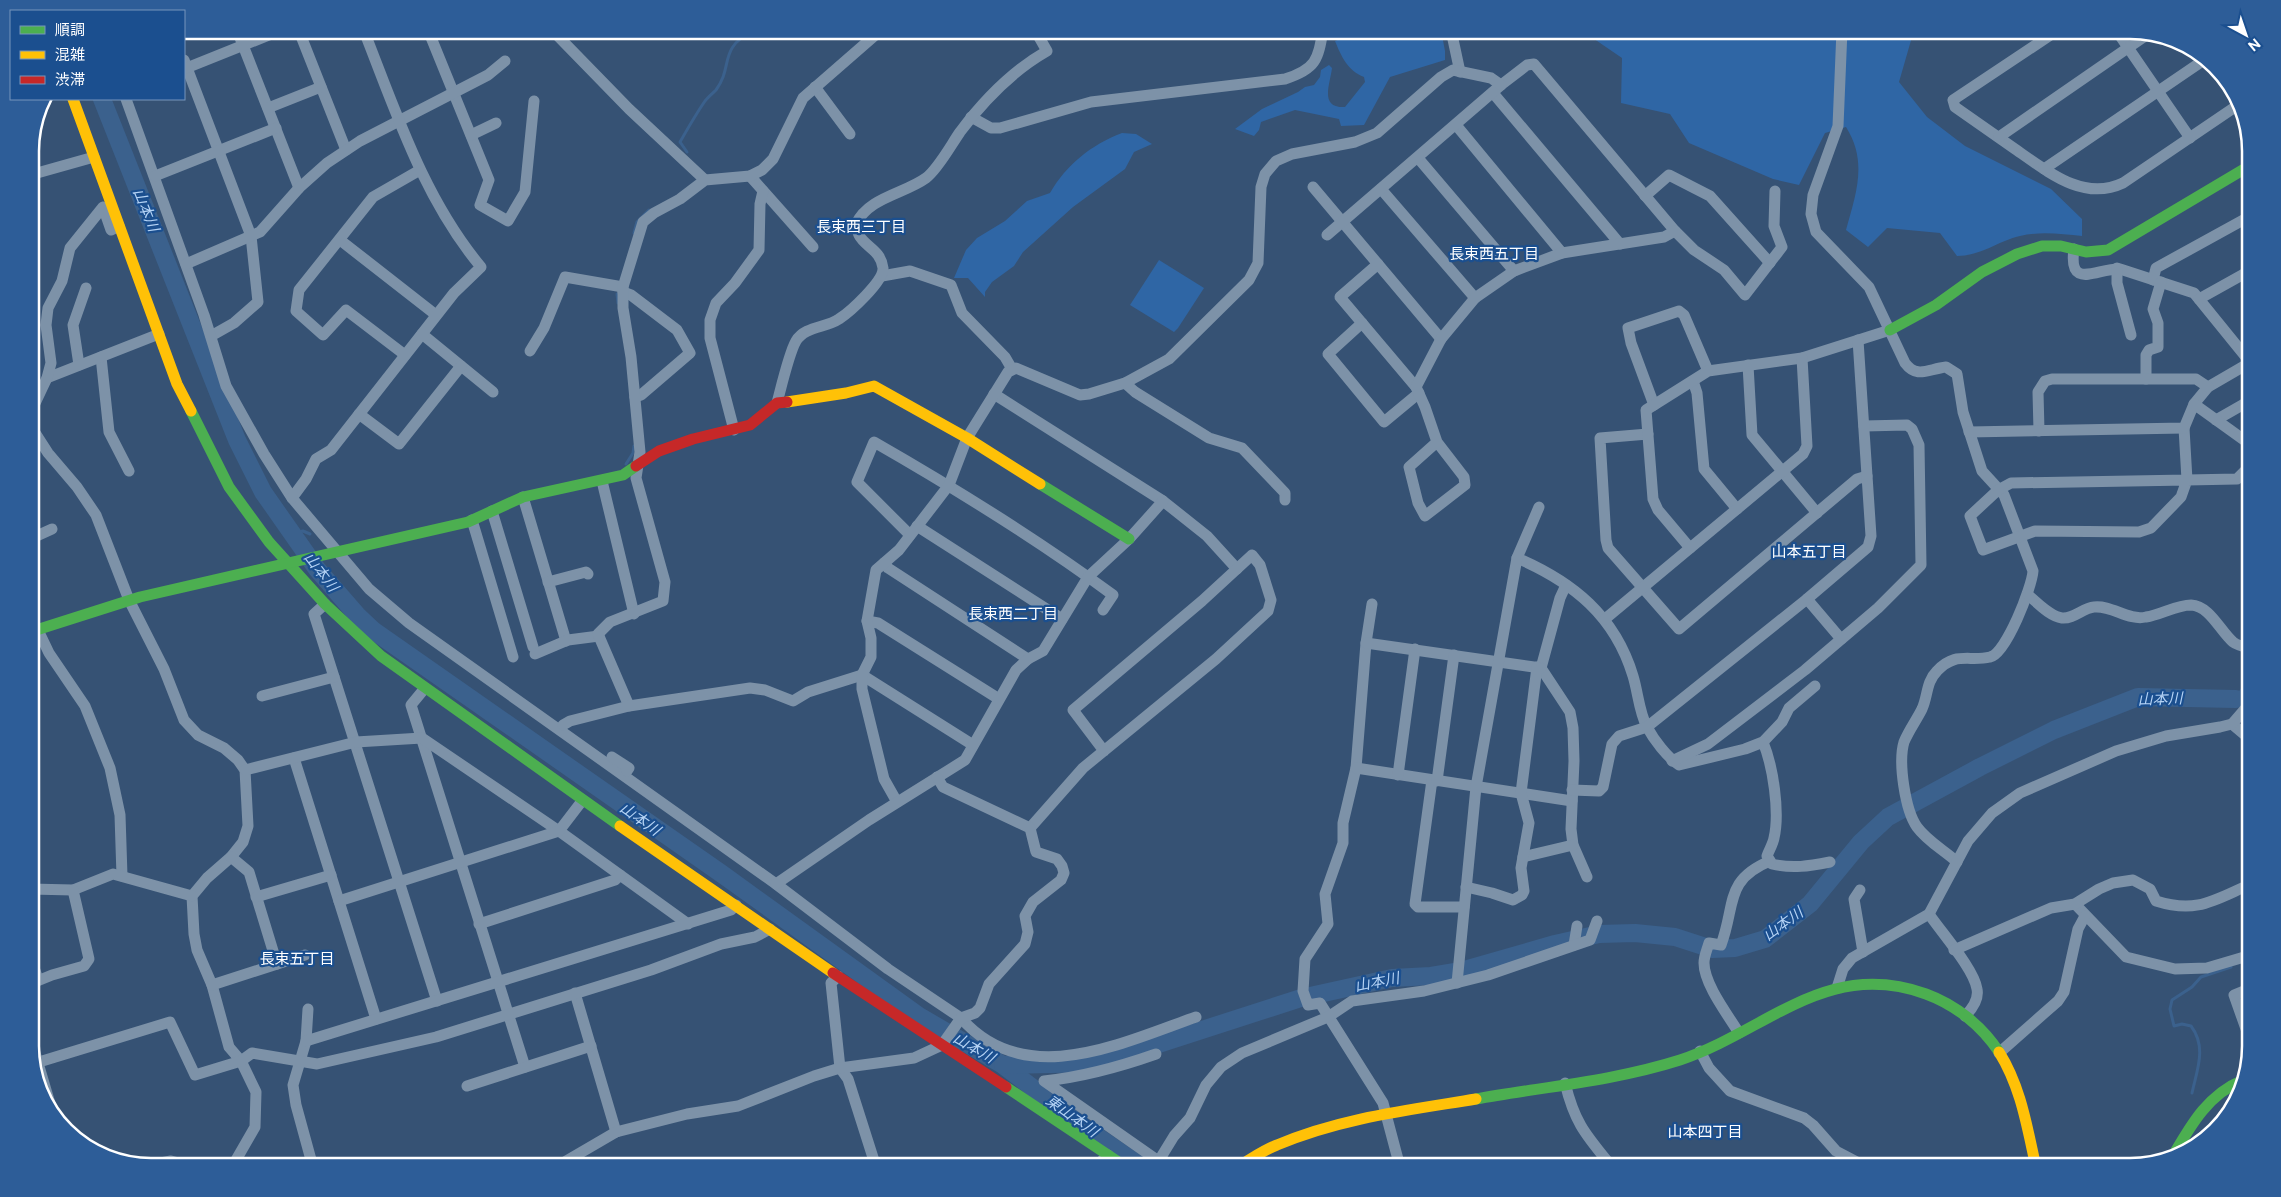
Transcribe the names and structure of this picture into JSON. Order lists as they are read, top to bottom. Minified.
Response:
{"districts":["長束西三丁目","長束西五丁目","山本五丁目","長束西二丁目","長束五丁目","山本四丁目"],"water":["山本川","東山本川"],"legend":["順調","混雑","渋滞"],"north":"bottom right"}
